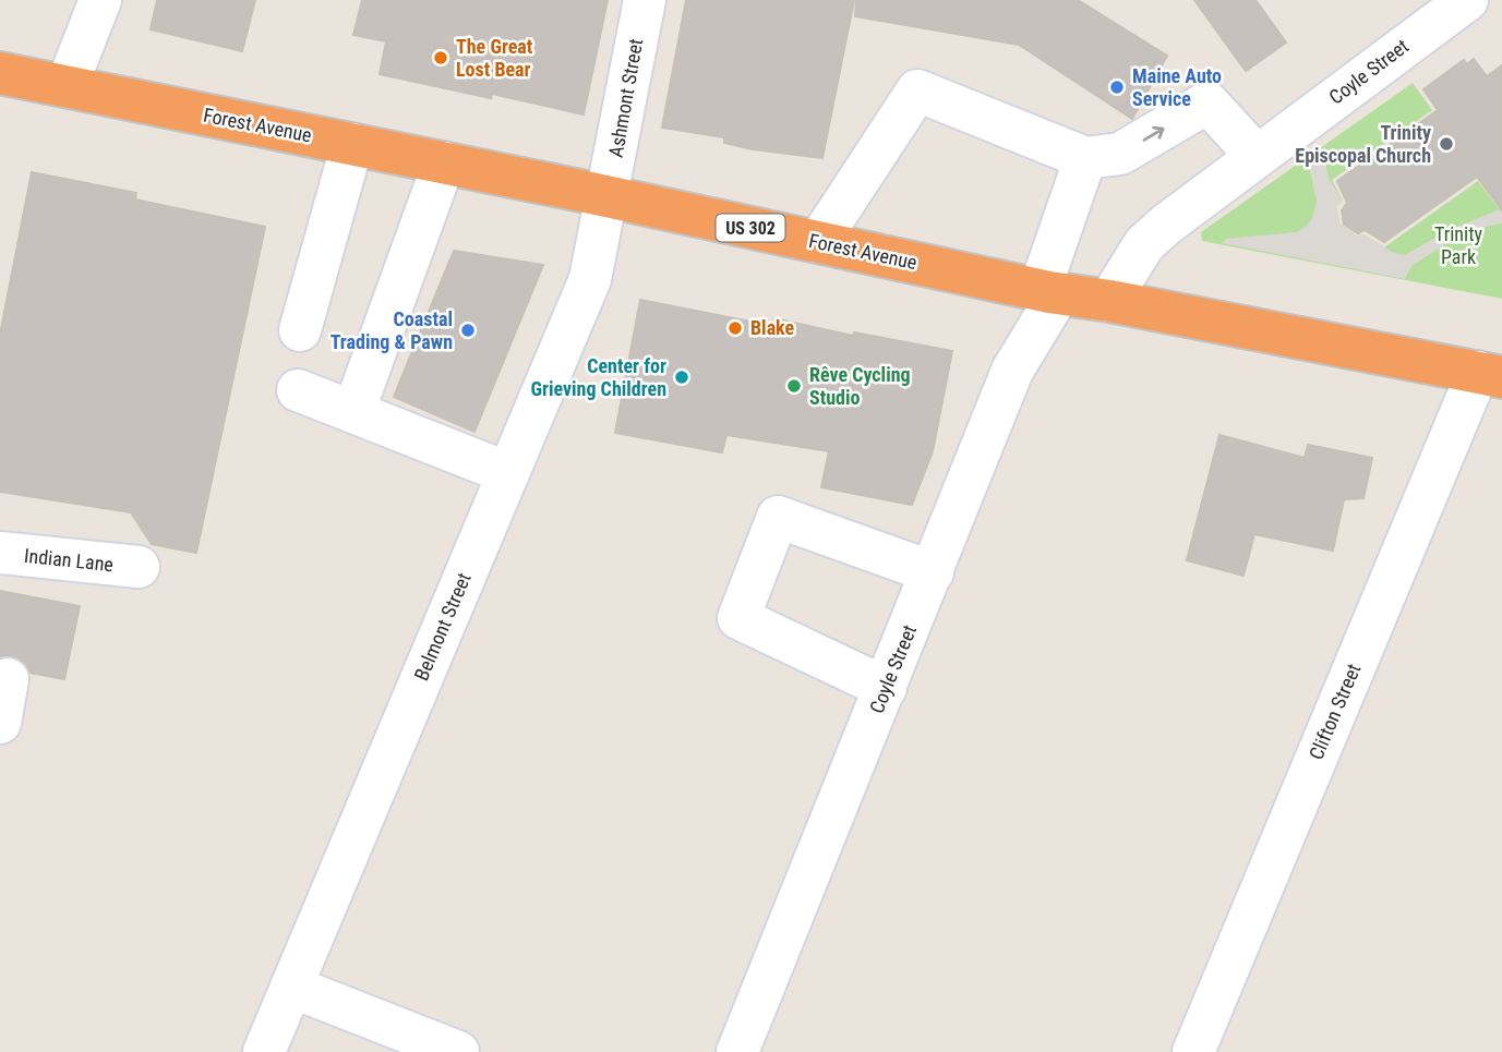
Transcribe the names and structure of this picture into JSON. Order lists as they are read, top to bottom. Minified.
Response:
{"streets":{"highway":["Forest Avenue","US 302"],"street":["Coyle Street","Ashmont Street","Indian Lane","Belmont Street","Clifton Street"]},"crossings":[["Coyle Street","Forest Avenue"],["Ashmont Street","Forest Avenue"],["Ashmont Street","Belmont Street"],["Forest Avenue","Belmont Street"],["Forest Avenue","Clifton Street"]],"parks":["Trinity Park"],"places":["The Great Lost Bear","Maine Auto Service","Trinity Episcopal Church","Blake","Coastal Trading & Pawn","Center for Grieving Children","Rêve Cycling Studio"]}
